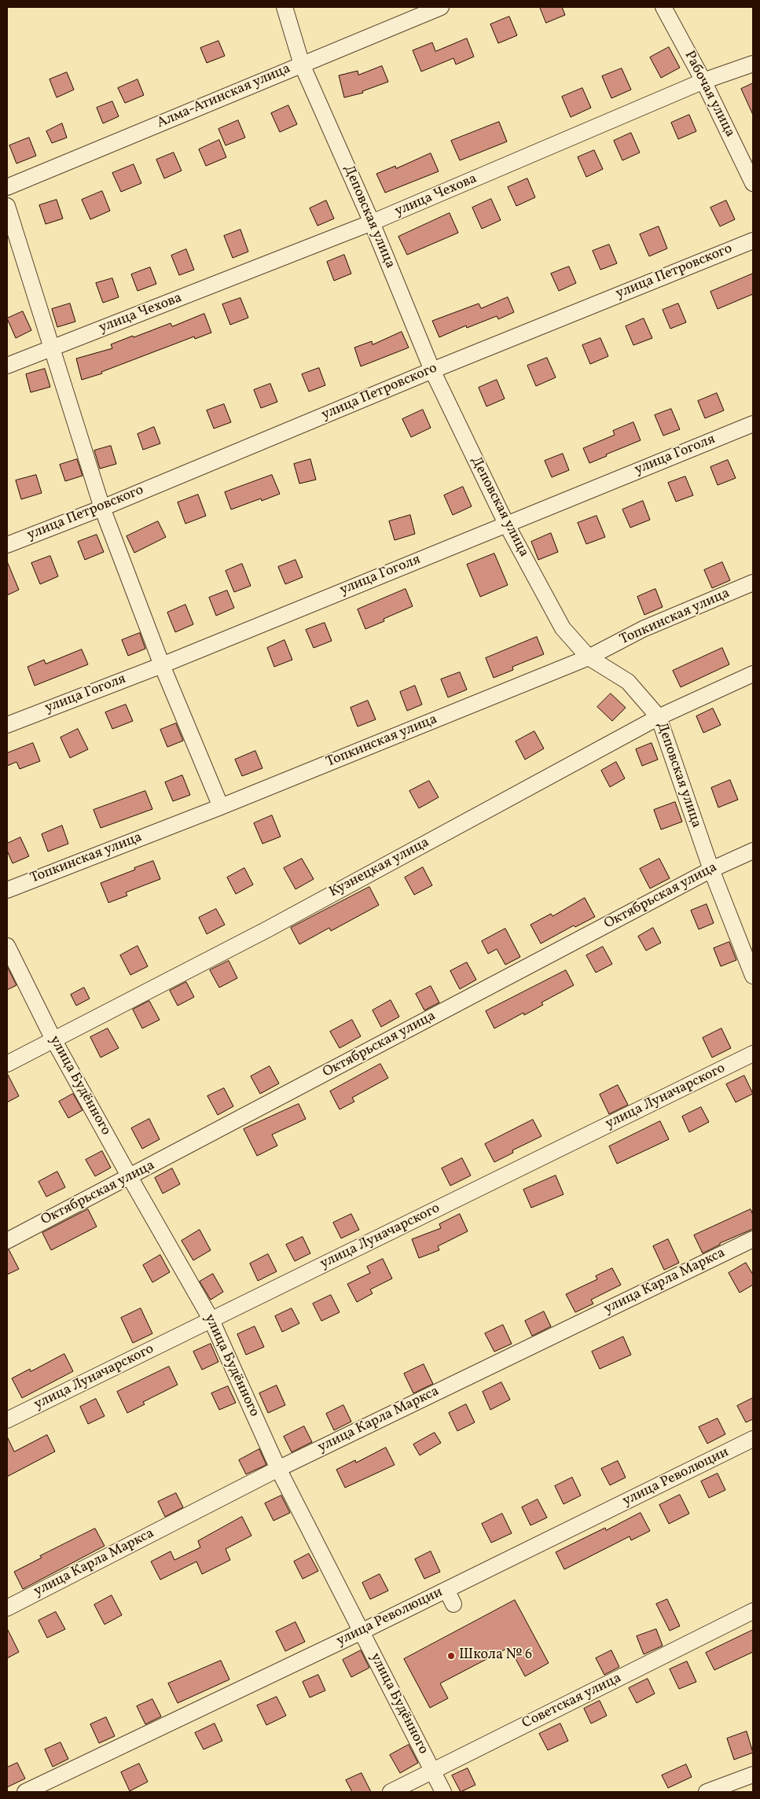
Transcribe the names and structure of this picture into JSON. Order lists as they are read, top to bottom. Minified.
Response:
{"streets":{"street":["Рабочая улица","Алма-Атинская улица","улица Чехова","Деповская улица","улица Петровского","улица Гоголя","Топкинская улица","Кузнецкая улица","Октябрьская улица","улица Будённого","улица Луначарского","улица Карла Маркса","улица Революции","Советская улица"]},"crossings":[["Рабочая улица","улица Чехова"],["Алма-Атинская улица","Деповская улица"],["улица Чехова","Деповская улица"],["Деповская улица","улица Петровского"],["Деповская улица","улица Гоголя"],["Деповская улица","Топкинская улица"],["Деповская улица","Кузнецкая улица"],["Деповская улица","Октябрьская улица"],["Кузнецкая улица","улица Будённого"],["Октябрьская улица","улица Будённого"],["улица Будённого","улица Луначарского"],["улица Будённого","улица Карла Маркса"],["улица Будённого","улица Революции"],["улица Будённого","Советская улица"]],"places":["Школа № 6"]}
